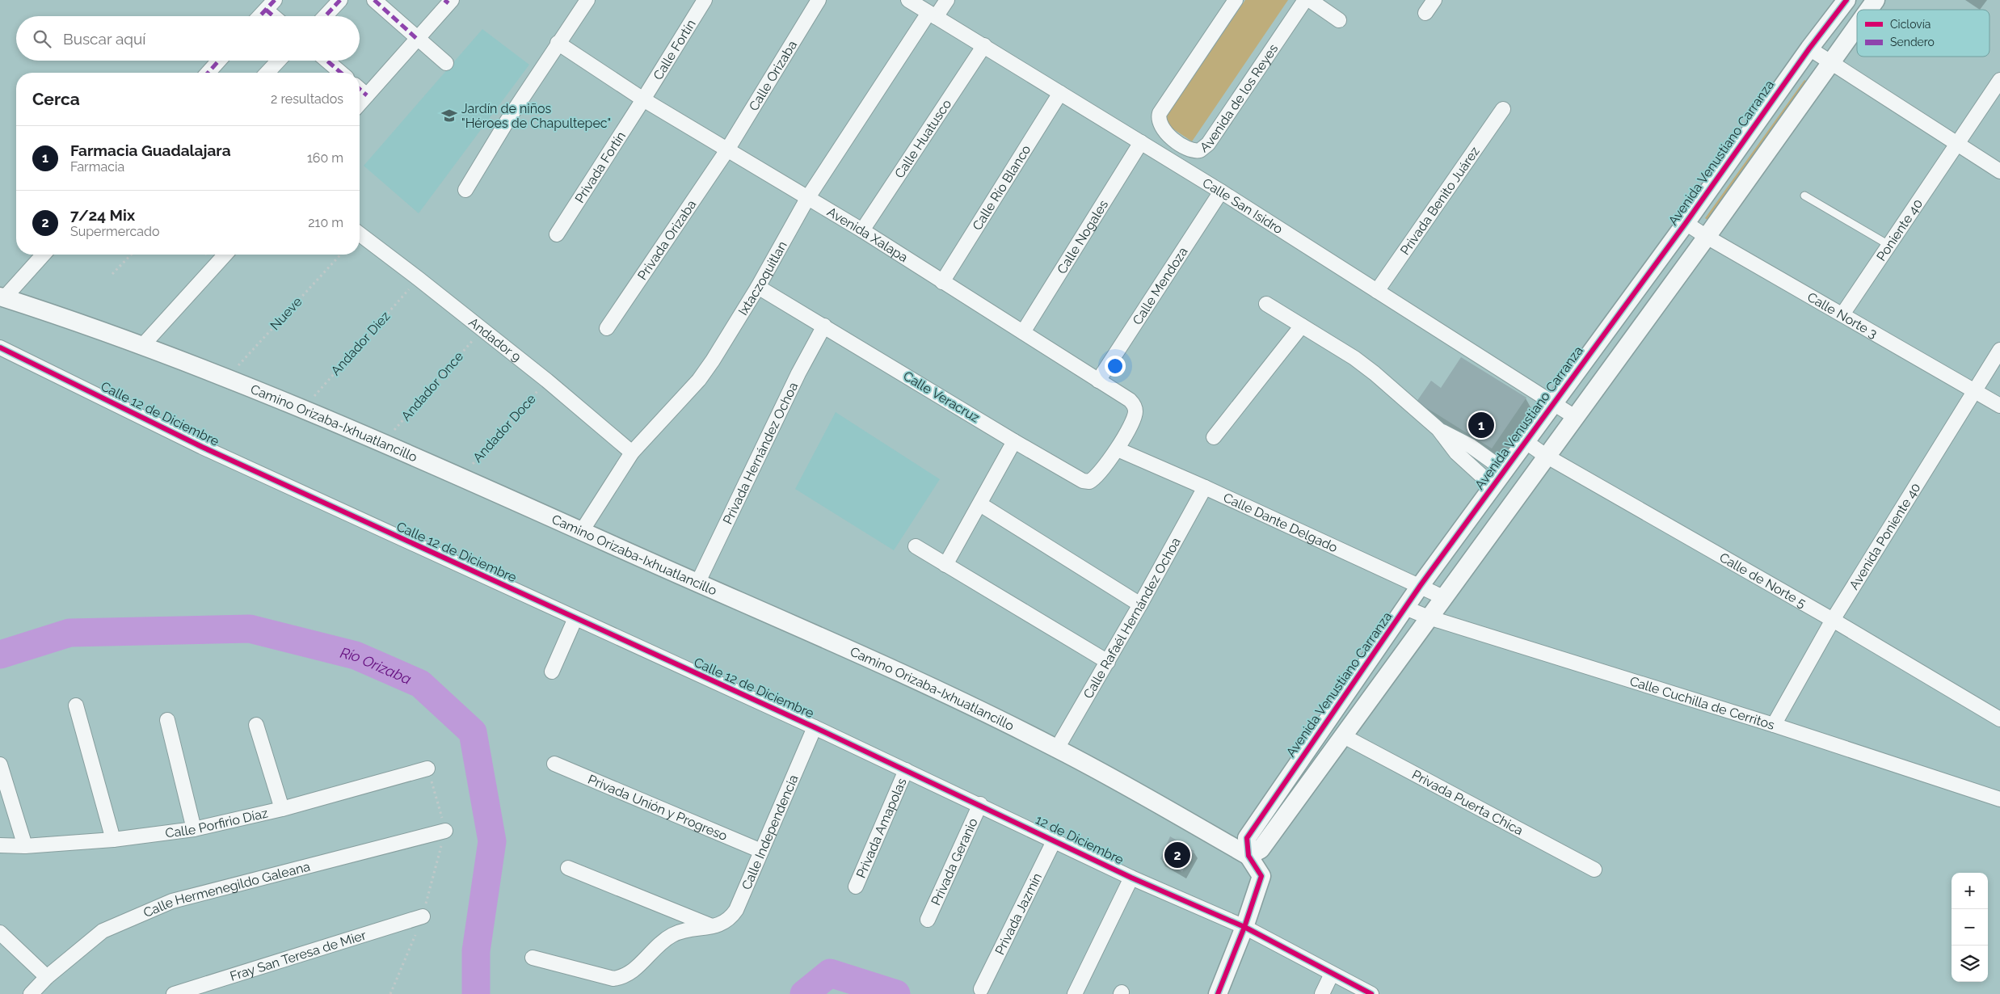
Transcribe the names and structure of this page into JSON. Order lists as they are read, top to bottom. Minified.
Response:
{"streets":{"street":["Calle Fortín","Calle Orizaba","Avenida de los Reyes","Calle Huatusco","Avenida Venustiano Carranza","Privada Fortín","Calle Río Blanco","Privada Benito Juárez","Calle San Isidro","Poniente 40","Avenida Xalapa","Calle Nogales","Privada Orizaba","Ixtaczoquitlan","Calle Mendoza","Calle Norte 3","Andador 9","Calle Veracruz","Calle 12 de Diciembre","Camino Orizaba-Ixhuatlancillo","Privada Hernández Ochoa","Calle Dante Delgado","Avenida Poniente 40","Calle de Norte 5","Calle Rafaél Hernández Ochoa","Calle Cuchilla de Cerritos","Privada Puerta Chica","Privada Unión y Progreso","Calle Porfirio Díaz","Privada Amapolas","Calle Independencia","12 de Diciembre","Privada Geranio","Calle Hermenegildo Galeana","Privada Jazmín","Fray San Teresa de Mier"],"path":["Nueve","Andador Diez","Andador Once","Andador Doce"]},"crossings":[["Calle Fortín","Privada Fortín"],["Calle Fortín","Avenida Xalapa"],["Calle Orizaba","Avenida Xalapa"],["Calle Orizaba","Privada Orizaba"],["Calle Huatusco","Calle San Isidro"],["Calle Huatusco","Avenida Xalapa"],["Avenida Venustiano Carranza","Calle San Isidro"],["Avenida Venustiano Carranza","Calle Norte 3"],["Avenida Venustiano Carranza","Camino Orizaba-Ixhuatlancillo"],["Avenida Venustiano Carranza","Calle Dante Delgado"],["Avenida Venustiano Carranza","Calle de Norte 5"],["Avenida Venustiano Carranza","Calle Cuchilla de Cerritos"],["Privada Fortín","Avenida Xalapa"],["Calle Río Blanco","Calle San Isidro"],["Calle Río Blanco","Avenida Xalapa"],["Privada Benito Juárez","Calle San Isidro"],["Calle San Isidro","Calle Nogales"],["Calle San Isidro","Ixtaczoquitlan"],["Calle San Isidro","Calle Mendoza"],["Poniente 40","Calle Norte 3"],["Avenida Xalapa","Calle Nogales"],["Avenida Xalapa","Privada Orizaba"],["Avenida Xalapa","Ixtaczoquitlan"],["Avenida Xalapa","Calle Mendoza"],["Avenida Xalapa","Calle Veracruz"],["Avenida Xalapa","Calle Dante Delgado"],["Ixtaczoquitlan","Andador 9"],["Ixtaczoquitlan","Calle Veracruz"],["Ixtaczoquitlan","Camino Orizaba-Ixhuatlancillo"],["Nueve","Camino Orizaba-Ixhuatlancillo"],["Calle Norte 3","Avenida Poniente 40"],["Andador 9","Andador Diez"],["Andador 9","Andador Once"],["Andador 9","Andador Doce"],["Andador Diez","Camino Orizaba-Ixhuatlancillo"],["Andador Once","Camino Orizaba-Ixhuatlancillo"],["Calle Veracruz","Privada Hernández Ochoa"],["Calle Veracruz","Calle Dante Delgado"],["Calle 12 de Diciembre","Privada Amapolas"],["Calle 12 de Diciembre","Calle Independencia"],["Calle 12 de Diciembre","12 de Diciembre"],["Camino Orizaba-Ixhuatlancillo","Andador Doce"],["Camino Orizaba-Ixhuatlancillo","Privada Hernández Ochoa"],["Camino Orizaba-Ixhuatlancillo","Calle Rafaél Hernández Ochoa"],["Calle Dante Delgado","Calle Rafaél Hernández Ochoa"],["Avenida Poniente 40","Calle de Norte 5"],["Avenida Poniente 40","Calle Cuchilla de Cerritos"],["Privada Unión y Progreso","Calle Independencia"],["Privada Amapolas","12 de Diciembre"],["12 de Diciembre","Privada Geranio"],["12 de Diciembre","Privada Jazmín"]],"water":["Río Orizaba"],"places":{"school or university":["Jardín de niños \"Héroes de Chapultepec\""]},"legend":["Ciclovía","Sendero"],"page":{"search":"Buscar aquí","heading":["Cerca","2 resultados"],"list":[{"mark":"1","name":"Farmacia Guadalajara","note":"Farmacia","value":"160 m"},{"mark":"2","name":"7/24 Mix","note":"Supermercado","value":"210 m"}],"pins":["1","2"],"map_buttons":["+","−"]}}
